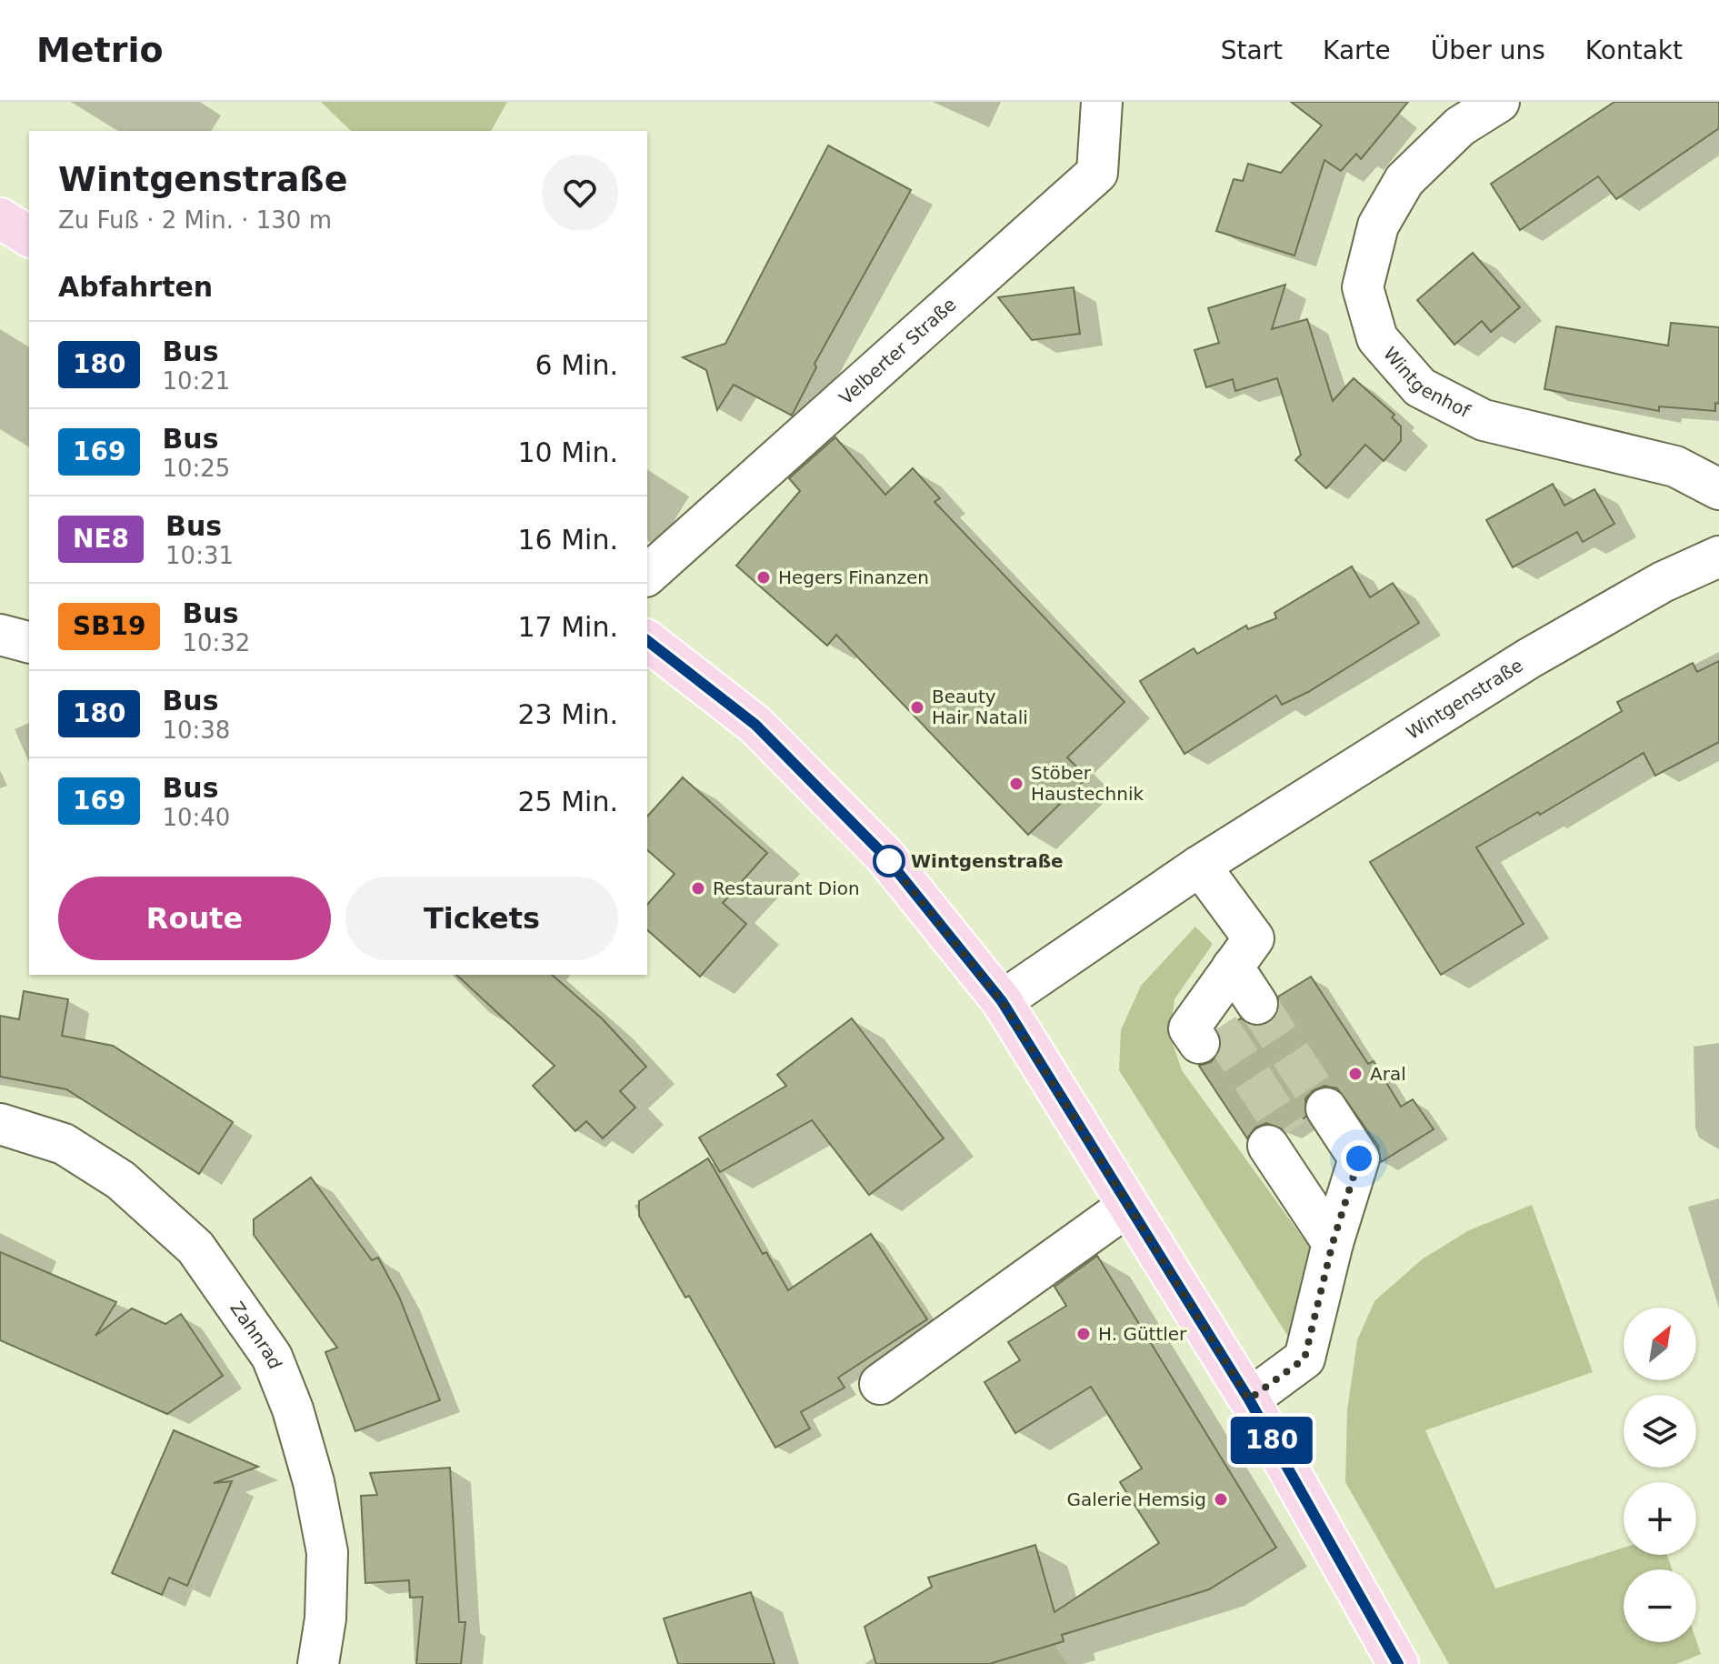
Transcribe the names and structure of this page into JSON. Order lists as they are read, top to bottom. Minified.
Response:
{"streets":{"street":["Velberter Straße","Wintgenhof","Wintgenstraße","Zahnrad"]},"places":["Hegers Finanzen","Beauty Hair Natali","Stöber Haustechnik","Wintgenstraße","Restaurant Dion","Aral","H. Güttler","Galerie Hemsig"],"lines":["bus line 180"],"north":"top right","page":{"header":"Metrio","nav":["Start","Karte","Über uns","Kontakt"],"on_map":"180","heading":[["Wintgenstraße","Zu Fuß · 2 Min. · 130 m"],"Abfahrten"],"list":[{"mark":"180","name":"Bus","note":"10:21","value":"6 Min."},{"mark":"169","name":"Bus","note":"10:25","value":"10 Min."},{"mark":"NE8","name":"Bus","note":"10:31","value":"16 Min."},{"mark":"SB19","name":"Bus","note":"10:32","value":"17 Min."},{"mark":"180","name":"Bus","note":"10:38","value":"23 Min."},{"mark":"169","name":"Bus","note":"10:40","value":"25 Min."}],"buttons":["Route","Tickets"],"map_buttons":["+","−"]}}
